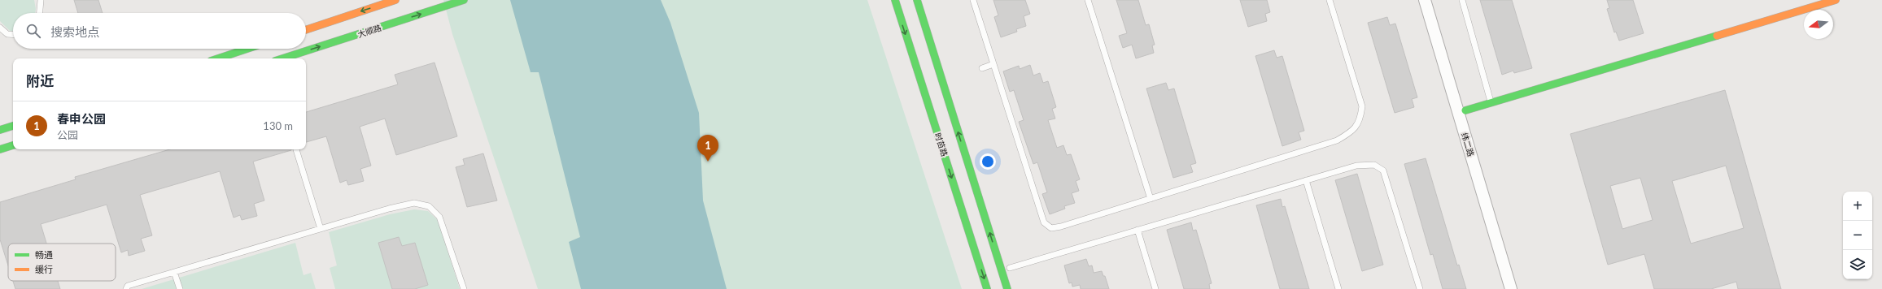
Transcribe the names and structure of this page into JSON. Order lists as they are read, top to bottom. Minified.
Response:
{"streets":{"street":["大顺路","时苗路","纬二路"]},"legend":["畅通","缓行"],"north":"left","page":{"search":"搜索地点","heading":"附近","list":[{"mark":"1","name":"春申公园","note":"公园","value":"130 m"}],"pins":"1","map_buttons":["+","−"]}}
